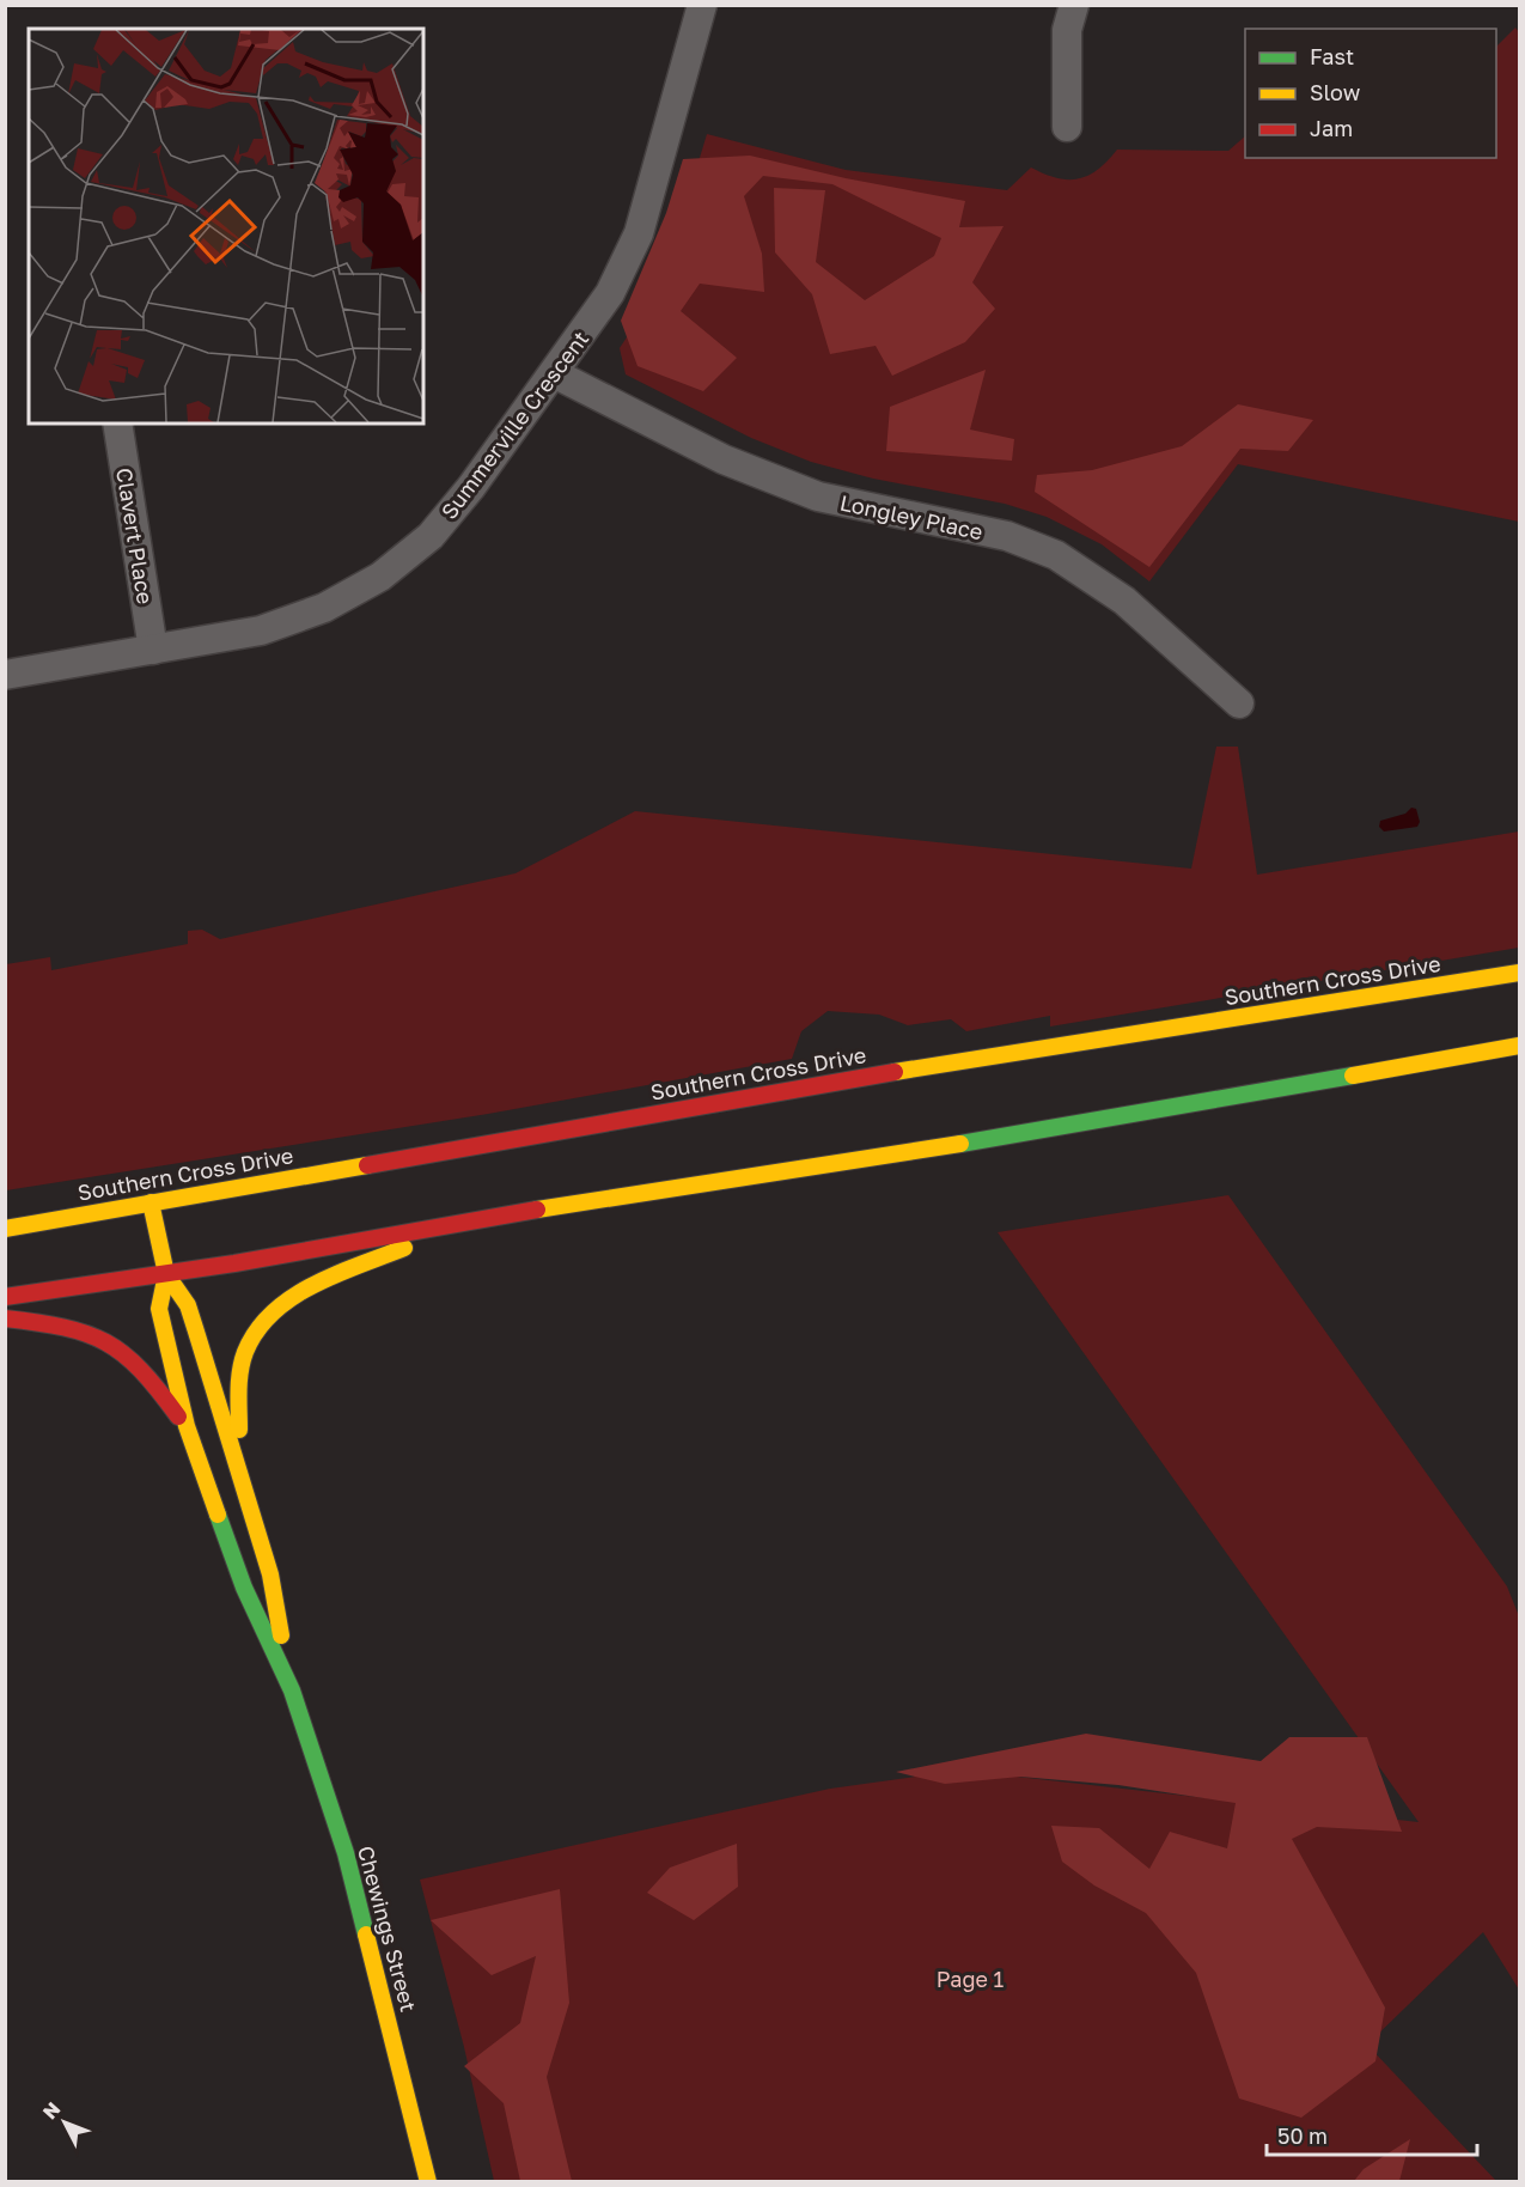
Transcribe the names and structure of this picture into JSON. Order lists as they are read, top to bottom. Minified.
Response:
{"streets":{"main road":["Southern Cross Drive","Chewings Street"],"street":["Summerville Crescent","Longley Place","Clavert Place"]},"crossings":[["Summerville Crescent","Longley Place"],["Summerville Crescent","Clavert Place"],["Southern Cross Drive","Chewings Street"]],"parks":["Page 1"],"legend":["Fast","Slow","Jam"],"scale_bar":"50 m","north":"top left"}
